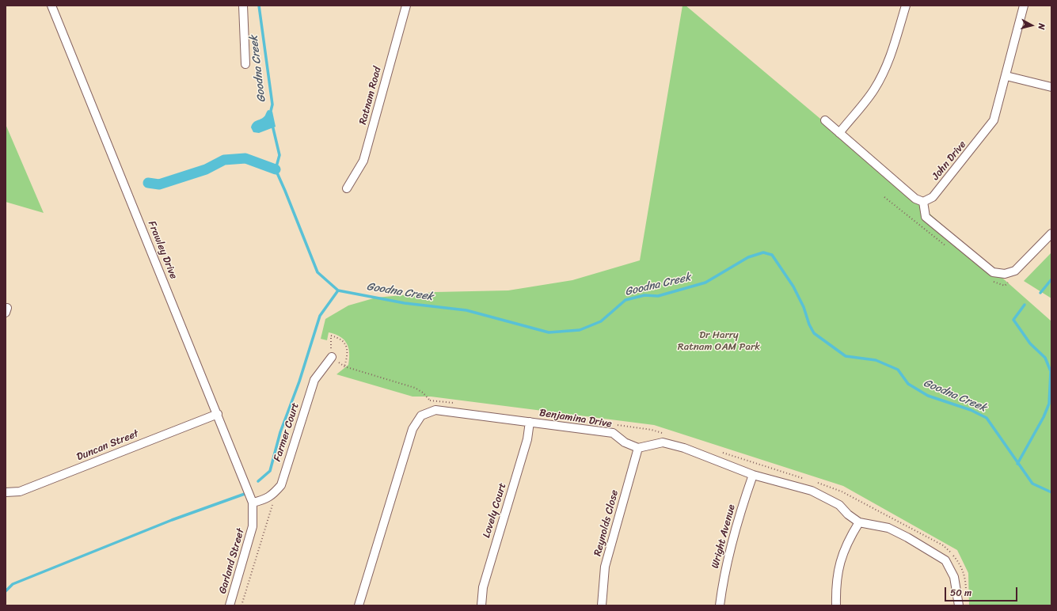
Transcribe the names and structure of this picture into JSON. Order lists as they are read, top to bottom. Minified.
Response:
{"streets":{"street":["Ratnam Road","John Drive","Frawley Drive","Benjamina Drive","Farmer Court","Duncan Street","Lovely Court","Reynolds Close","Wright Avenue","Garland Street"]},"crossings":[["Frawley Drive","Farmer Court"],["Frawley Drive","Duncan Street"],["Frawley Drive","Garland Street"],["Benjamina Drive","Lovely Court"],["Benjamina Drive","Reynolds Close"],["Farmer Court","Garland Street"]],"water":["Goodna Creek"],"parks":["Dr Harry Ratnam OAM Park"],"scale_bar":"50 m","north":"right"}
